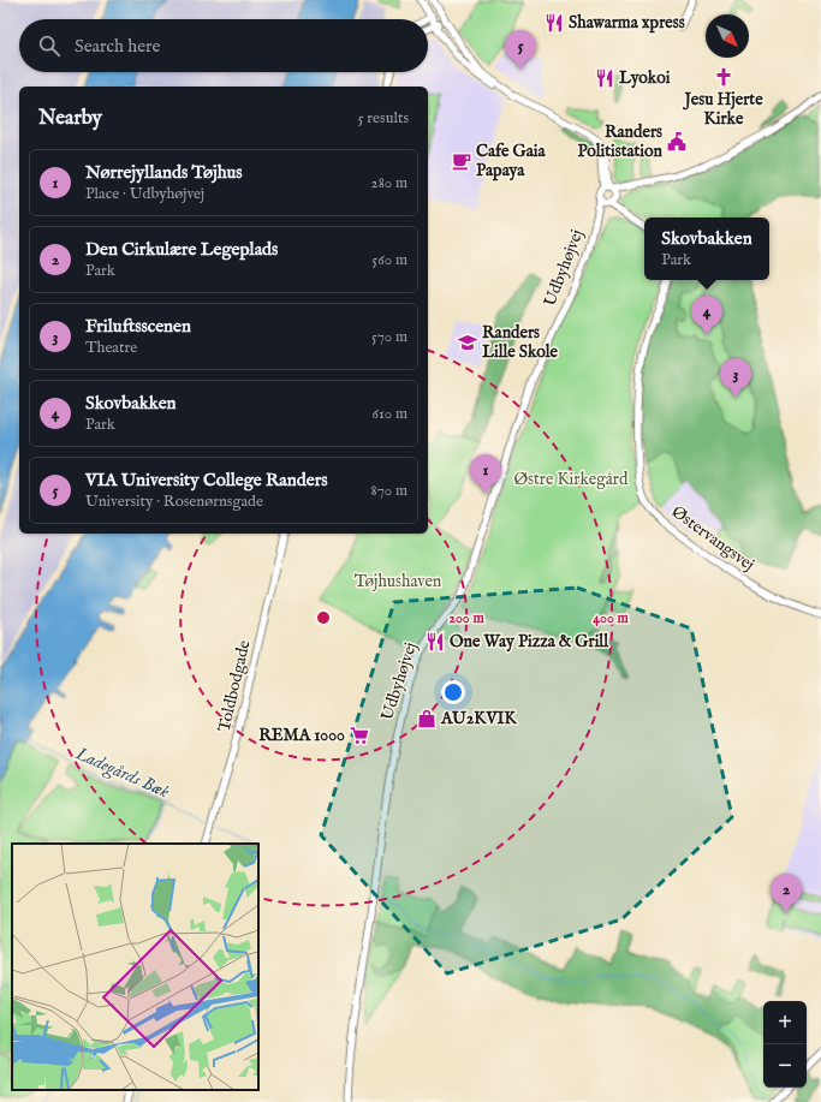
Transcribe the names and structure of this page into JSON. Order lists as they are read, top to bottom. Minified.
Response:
{"streets":{"street":["Udbyhøjvej","Østervangsvej","Toldbodgade"]},"water":["Ladegårds Bæk"],"parks":["Østre Kirkegård","Tøjhushaven"],"places":{"restaurant":["Shawarma xpress","Lyokoi","One Way Pizza & Grill"],"church":["Jesu Hjerte Kirke"],"public building":["Randers Politistation"],"cafe":["Cafe Gaia Papaya"],"school or university":["Randers Lille Skole"],"shop":["AU2KVIK"],"supermarket":["REMA 1000"]},"north":"bottom right","page":{"search":"Search here","pins":["5","4","3","1","2"],"heading":["Nearby","5 results"],"list":[{"mark":"1","name":"Nørrejyllands Tøjhus","note":"Place · Udbyhøjvej","value":"280 m"},{"mark":"2","name":"Den Cirkulære Legeplads","note":"Park","value":"560 m"},{"mark":"3","name":"Friluftsscenen","note":"Theatre","value":"570 m"},{"mark":"4","name":"Skovbakken","note":"Park","value":"610 m"},{"mark":"5","name":"VIA University College Randers","note":"University · Rosenørnsgade","value":"870 m"}],"popup":["Skovbakken","Park"],"map_buttons":["+","−"]},"rings":["200 m","400 m"]}
